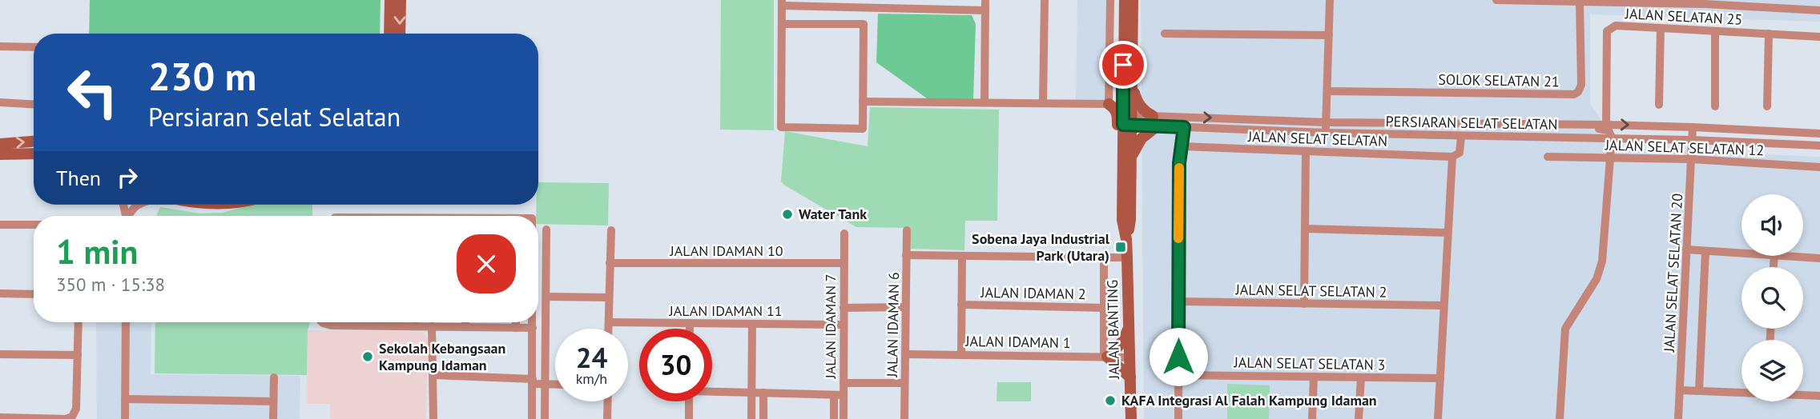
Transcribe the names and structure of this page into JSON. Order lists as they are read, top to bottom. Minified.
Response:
{"streets":{"main road":["JALAN BANTING"],"street":["JALAN SELATAN 25","SOLOK SELATAN 21","PERSIARAN SELAT SELATAN","JALAN SELAT SELATAN","JALAN SELAT SELATAN 12","JALAN IDAMAN 10","JALAN SELAT SELATAN 20","JALAN SELAT SELATAN 2","JALAN IDAMAN 2","JALAN IDAMAN 11","JALAN IDAMAN 6","JALAN IDAMAN 7","JALAN IDAMAN 1","JALAN SELAT SELATAN 3"]},"crossings":[["JALAN SELATAN 25","PERSIARAN SELAT SELATAN"],["PERSIARAN SELAT SELATAN","JALAN SELAT SELATAN 20"],["PERSIARAN SELAT SELATAN","JALAN BANTING"],["JALAN SELAT SELATAN 12","JALAN SELAT SELATAN 20"],["JALAN IDAMAN 10","JALAN IDAMAN 7"],["JALAN IDAMAN 11","JALAN IDAMAN 7"],["JALAN IDAMAN 6","JALAN IDAMAN 1"],["JALAN BANTING","JALAN IDAMAN 1"]],"places":{"other":["Water Tank","Sekolah Kebangsaan Kampung Idaman","KAFA Integrasi Al Falah Kampung Idaman"],"transit":["Sobena Jaya Industrial Park (Utara)"]},"page":{"turn":["230 m","Persiaran Selat Selatan"],"then":"Then","heading":["1 min","350 m · 15:38"],"speed":"24 km/h","limit":"30"}}
